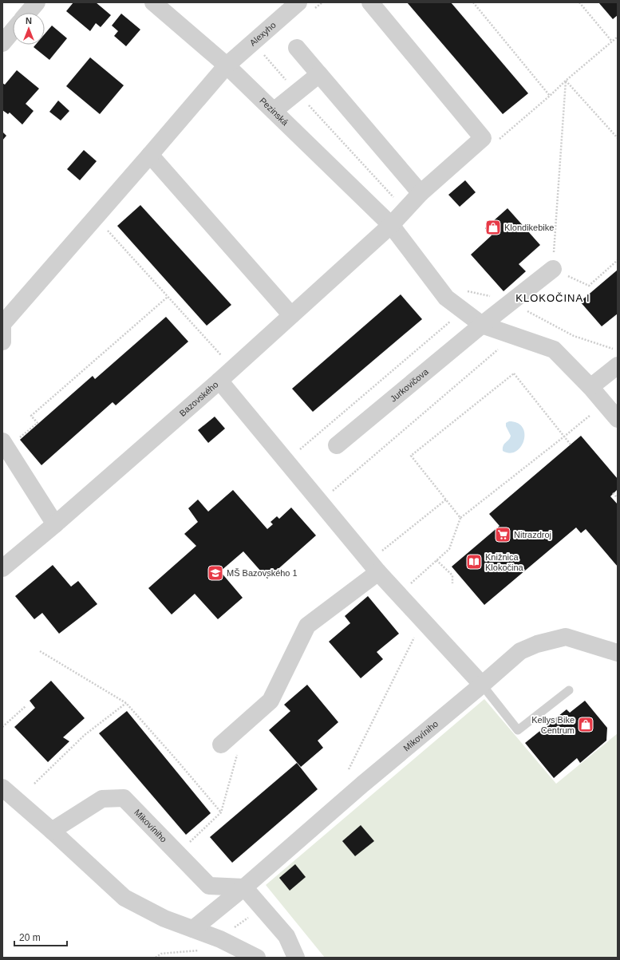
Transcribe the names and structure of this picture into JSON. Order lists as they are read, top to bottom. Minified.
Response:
{"streets":{"street":["Alexyho","Pezinská","Jurkovičova","Bazovského","Mikovíniho"]},"crossings":[["Alexyho","Pezinská"],["Pezinská","Bazovského"]],"districts":["KLOKOČINA I"],"places":{"shop":["Klondikebike","Kellys Bike Centrum"],"supermarket":["Nitrazdroj"],"library":["Knižnica Klokočina"],"school or university":["MŠ Bazovského 1"]},"scale_bar":"20 m","north":"top"}
